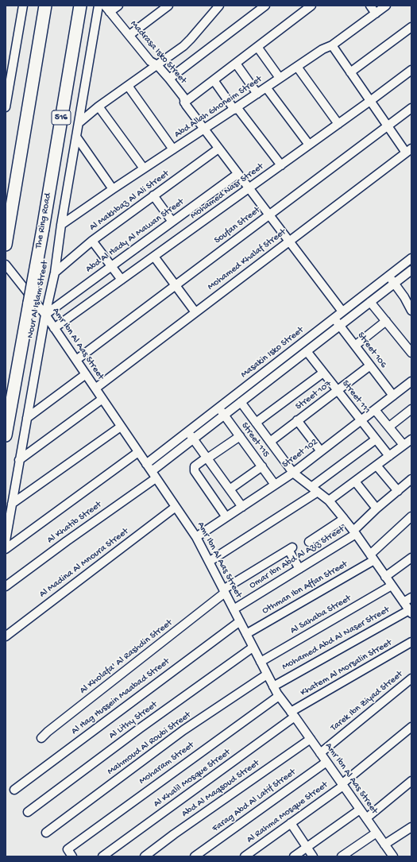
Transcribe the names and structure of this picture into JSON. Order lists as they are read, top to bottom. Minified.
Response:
{"streets":{"highway":["516","The Ring Road"],"street":["Madrasa Isko Street","Abd Allah Ghoneim Street","Mohamed Nasr Street","Al Makhbaz Al Ali Street","Soufan Street","Abd Al Hady Al Mawan Street","Mohamed Khalaf Street","Nour Al Islam Street","Amr Ibn Al Aas Street","Street 106","Masakin Isko Street","Street 107","Street 111","Street 115","Street 102","Al Khatib Street","Omar Ibn Abd Al Aziz Street","Al Madina Al Mnoura Street","Othman Ibn Affan Street","Al Sahaba Street","Mohamed Abd Al Naser Street","Al Kholafa' Al Rashdin Street","Khatem Al Morsalin Street","Al Hag Hussein Maabad Street","Tarek Ibn Ziyad Street","Al Lithy Street","Mahmoud Al Roubi Street","Moharam Street","Al Khalil Mosque Street","Abd Al Maqsoud Street","Farag Abd Al Latif Street","Al Rahma Mosque Street"]},"crossings":[["Madrasa Isko Street","Abd Allah Ghoneim Street"],["Madrasa Isko Street","Mohamed Nasr Street"],["Madrasa Isko Street","Al Makhbaz Al Ali Street"],["Madrasa Isko Street","Soufan Street"],["Madrasa Isko Street","Abd Al Hady Al Mawan Street"],["Madrasa Isko Street","Mohamed Khalaf Street"],["Madrasa Isko Street","Masakin Isko Street"],["Abd Allah Ghoneim Street","Nour Al Islam Street"],["Mohamed Nasr Street","Amr Ibn Al Aas Street"],["Al Makhbaz Al Ali Street","Nour Al Islam Street"],["Soufan Street","Amr Ibn Al Aas Street"],["Abd Al Hady Al Mawan Street","Nour Al Islam Street"],["Abd Al Hady Al Mawan Street","Amr Ibn Al Aas Street"],["Mohamed Khalaf Street","Amr Ibn Al Aas Street"],["Nour Al Islam Street","Amr Ibn Al Aas Street"],["Amr Ibn Al Aas Street","Masakin Isko Street"],["Amr Ibn Al Aas Street","Street 102"],["Amr Ibn Al Aas Street","Al Khatib Street"],["Amr Ibn Al Aas Street","Omar Ibn Abd Al Aziz Street"],["Amr Ibn Al Aas Street","Al Madina Al Mnoura Street"],["Amr Ibn Al Aas Street","Othman Ibn Affan Street"],["Amr Ibn Al Aas Street","Al Sahaba Street"],["Amr Ibn Al Aas Street","Mohamed Abd Al Naser Street"],["Amr Ibn Al Aas Street","Al Kholafa' Al Rashdin Street"],["Amr Ibn Al Aas Street","Khatem Al Morsalin Street"],["Amr Ibn Al Aas Street","Al Hag Hussein Maabad Street"],["Amr Ibn Al Aas Street","Tarek Ibn Ziyad Street"],["Amr Ibn Al Aas Street","Al Lithy Street"],["Amr Ibn Al Aas Street","Mahmoud Al Roubi Street"],["Amr Ibn Al Aas Street","Moharam Street"],["Amr Ibn Al Aas Street","Al Khalil Mosque Street"],["Amr Ibn Al Aas Street","Abd Al Maqsoud Street"],["Amr Ibn Al Aas Street","Farag Abd Al Latif Street"],["Amr Ibn Al Aas Street","Al Rahma Mosque Street"],["Street 106","Masakin Isko Street"],["Street 106","Street 107"],["Street 106","Street 102"],["Masakin Isko Street","Street 111"],["Masakin Isko Street","Street 115"],["Masakin Isko Street","Al Khatib Street"],["Street 107","Street 111"],["Street 111","Street 102"],["Street 115","Street 102"],["Omar Ibn Abd Al Aziz Street","Al Kholafa' Al Rashdin Street"],["Khatem Al Morsalin Street","Al Khalil Mosque Street"]]}
